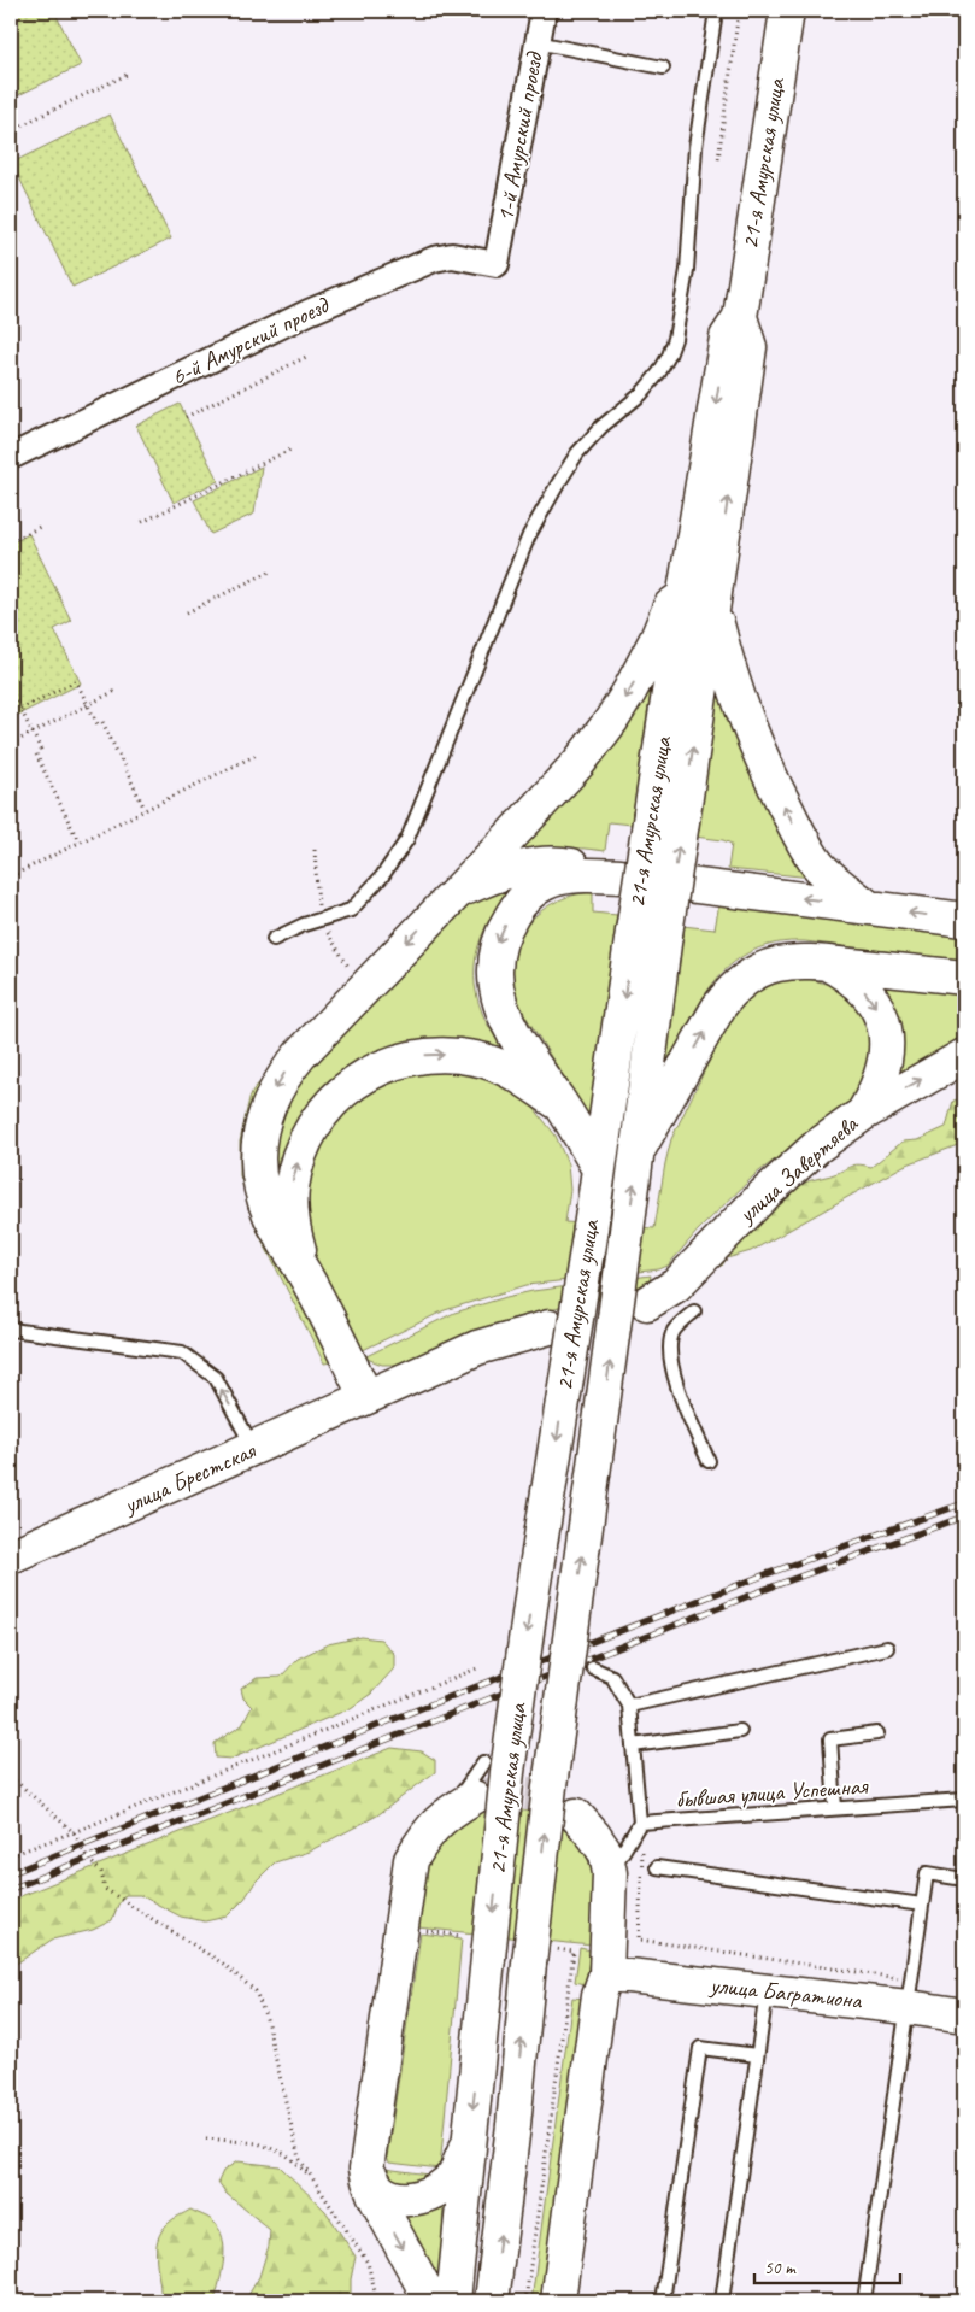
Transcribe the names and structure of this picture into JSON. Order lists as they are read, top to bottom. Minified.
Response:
{"streets":{"main road":["21-я Амурская улица","улица Завертяева","улица Брестская","улица Багратиона"],"street":["1-й Амурский проезд","6-й Амурский проезд"],"lane":["бывшая улица Успешная"]},"crossings":[["1-й Амурский проезд","6-й Амурский проезд"]],"scale_bar":"50 m"}
